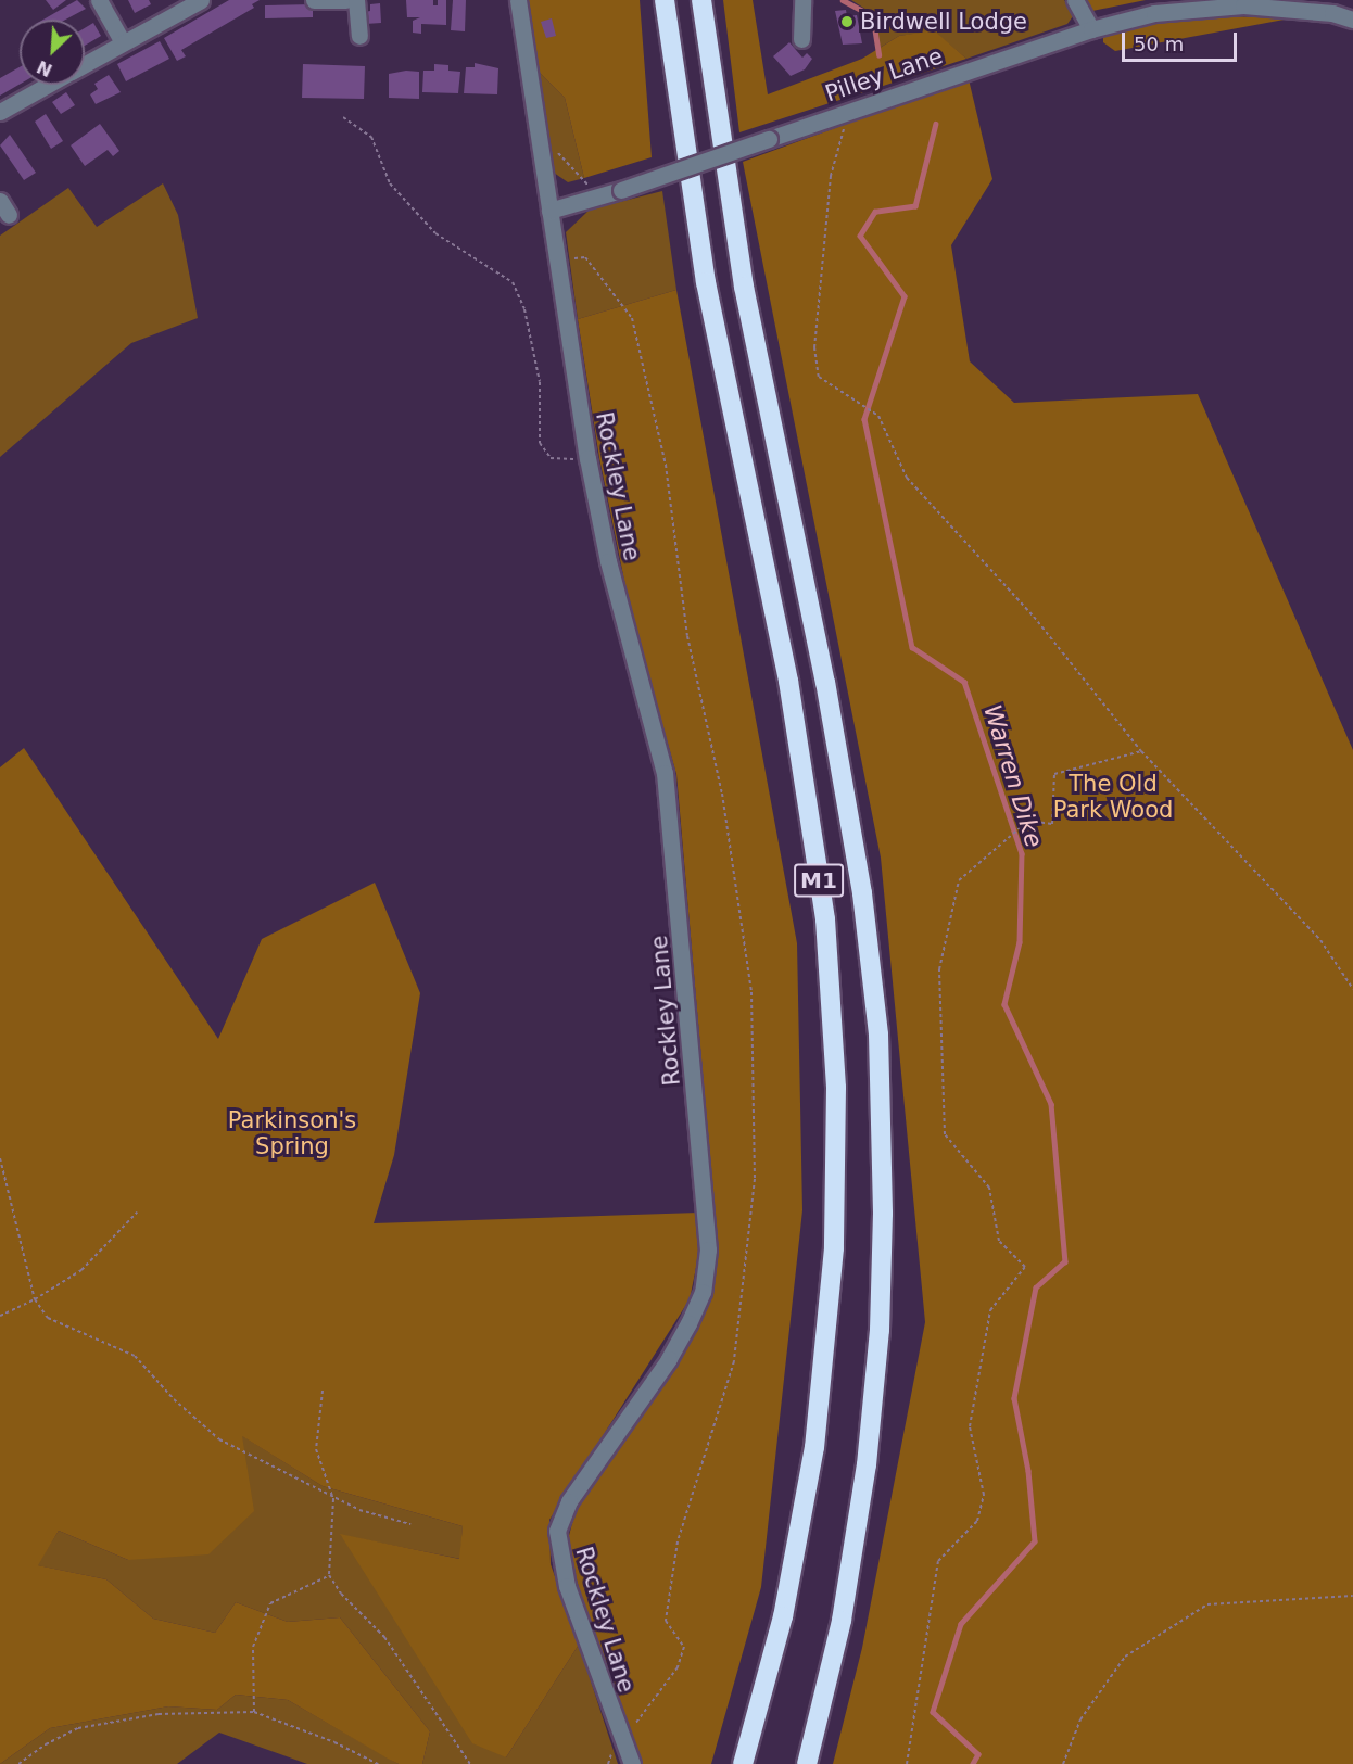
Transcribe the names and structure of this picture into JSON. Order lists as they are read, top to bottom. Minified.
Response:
{"streets":{"highway":["M1"],"street":["Pilley Lane","Rockley Lane"]},"crossings":[["Pilley Lane","Rockley Lane"]],"water":["Warren Dike"],"parks":["The Old Park Wood","Parkinson's Spring"],"places":["Birdwell Lodge"],"scale_bar":"50 m","north":"bottom left"}
